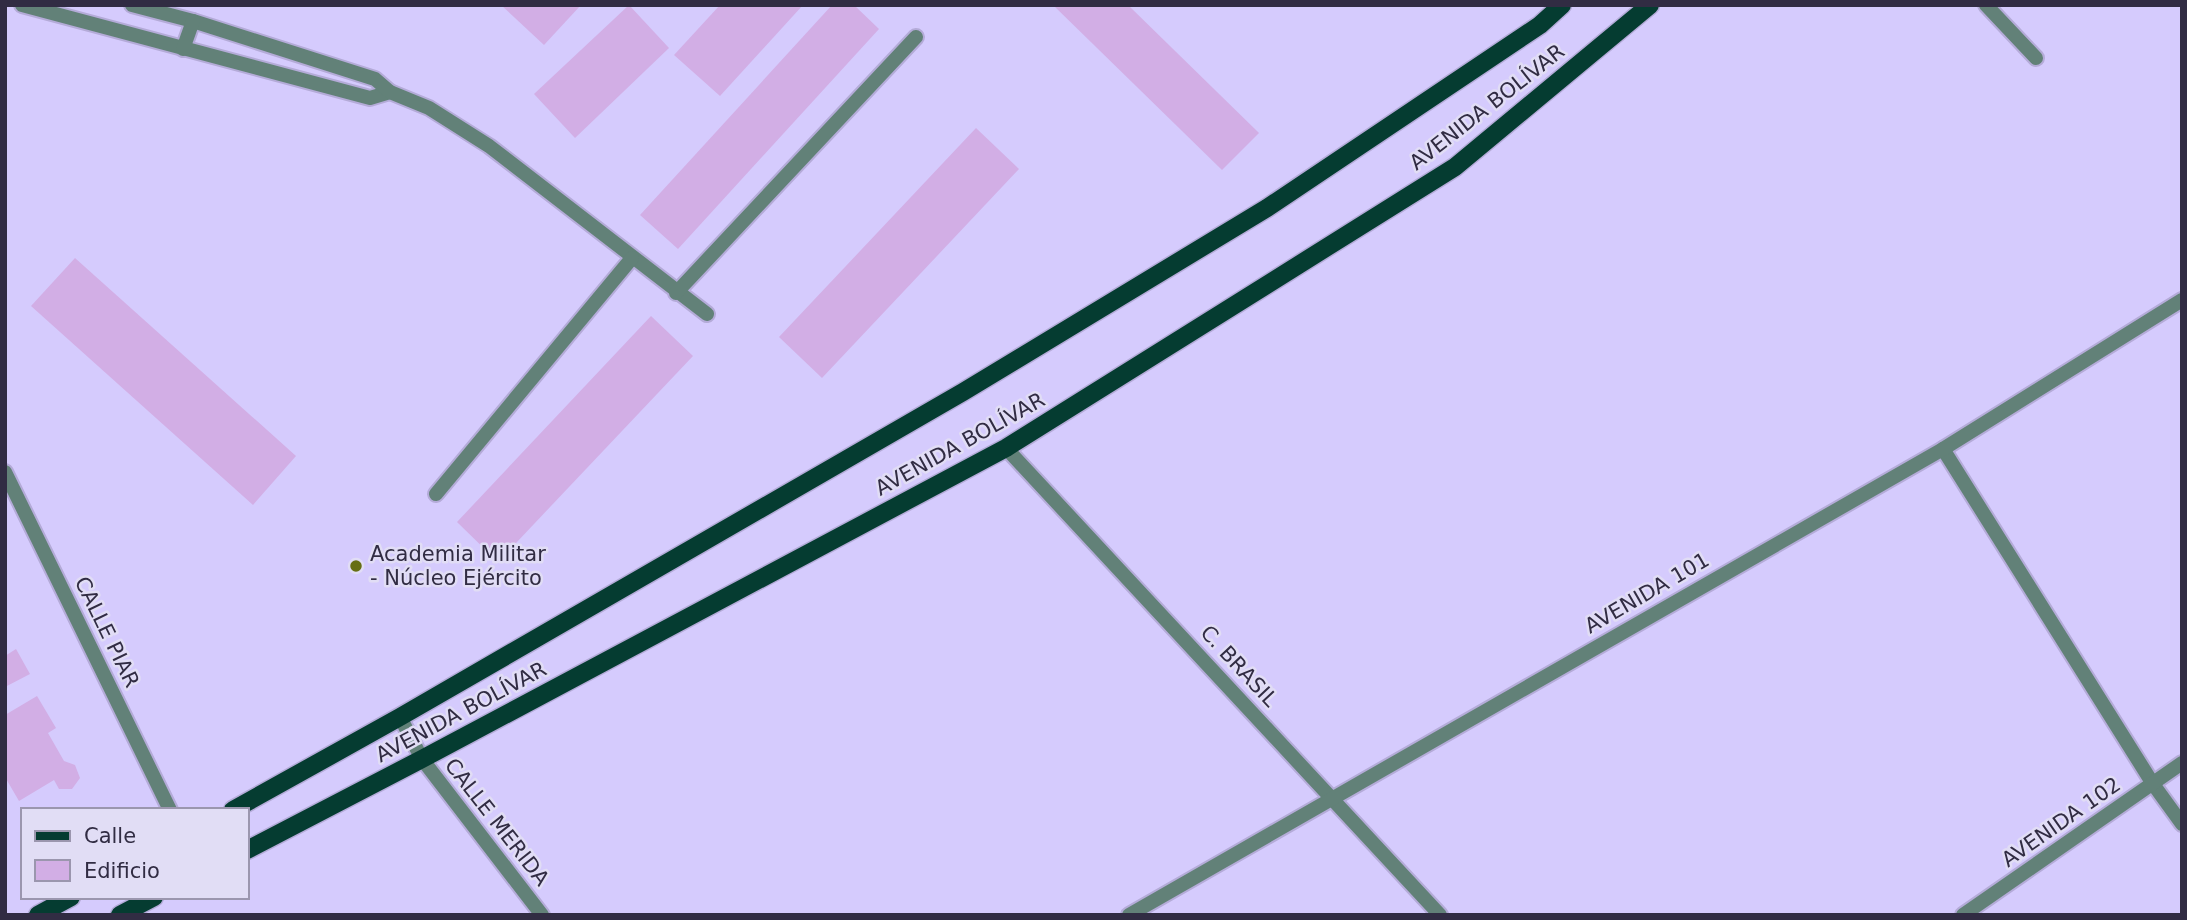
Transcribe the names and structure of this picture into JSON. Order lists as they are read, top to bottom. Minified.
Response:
{"streets":{"main road":["AVENIDA BOLÍVAR"],"street":["AVENIDA 101","CALLE PIAR","C. BRASIL","CALLE MERIDA","AVENIDA 102"]},"crossings":[["AVENIDA BOLÍVAR","C. BRASIL"],["AVENIDA BOLÍVAR","CALLE MERIDA"],["AVENIDA 101","C. BRASIL"]],"places":["Academia Militar - Núcleo Ejército"],"legend":["Calle","Edificio"]}
